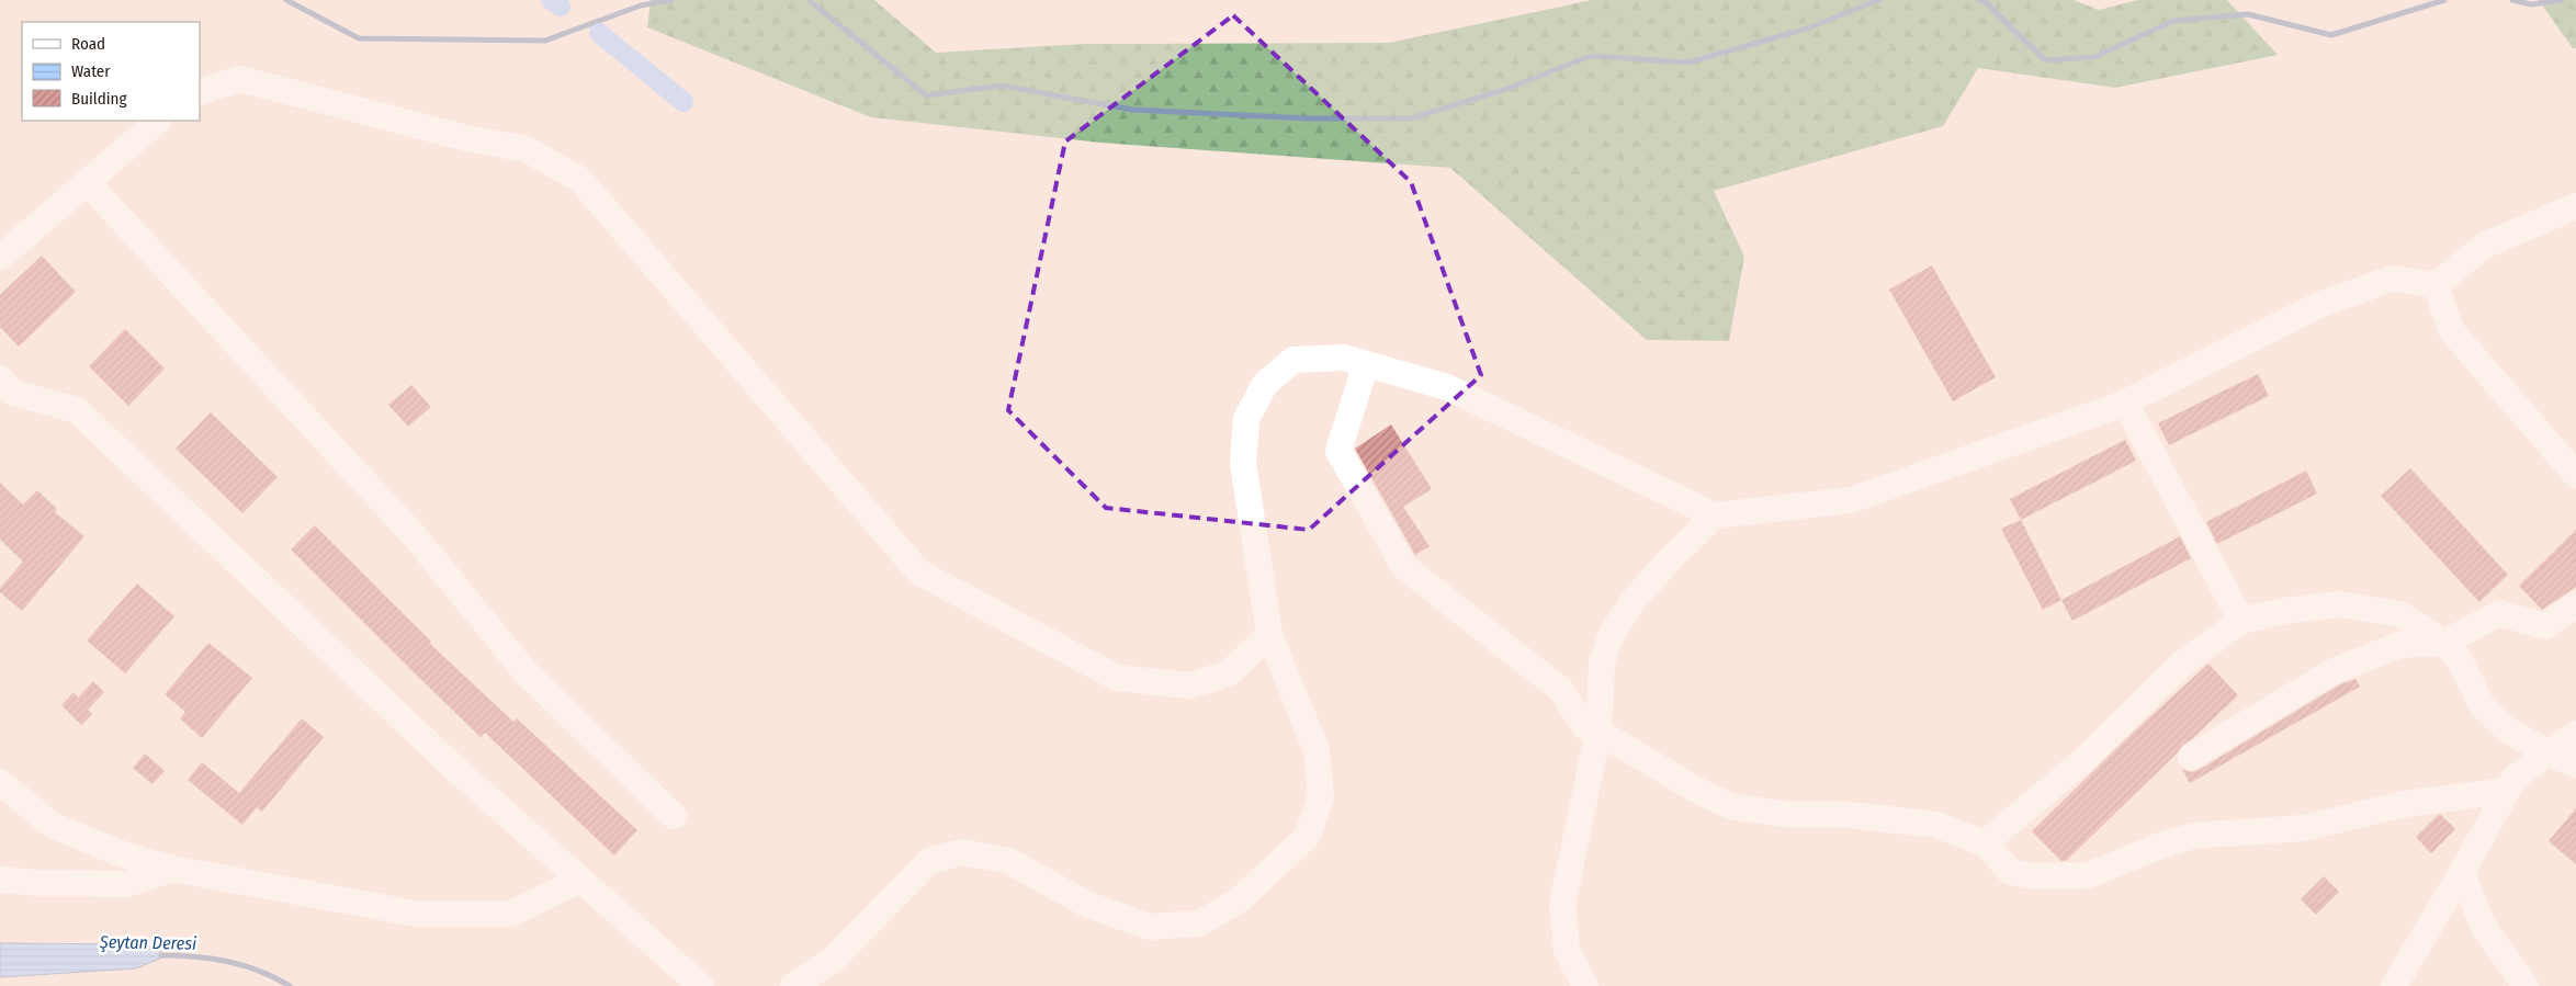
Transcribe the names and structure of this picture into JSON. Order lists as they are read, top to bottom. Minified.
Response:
{"water":["Şeytan Deresi"],"legend":["Road","Water","Building"]}
